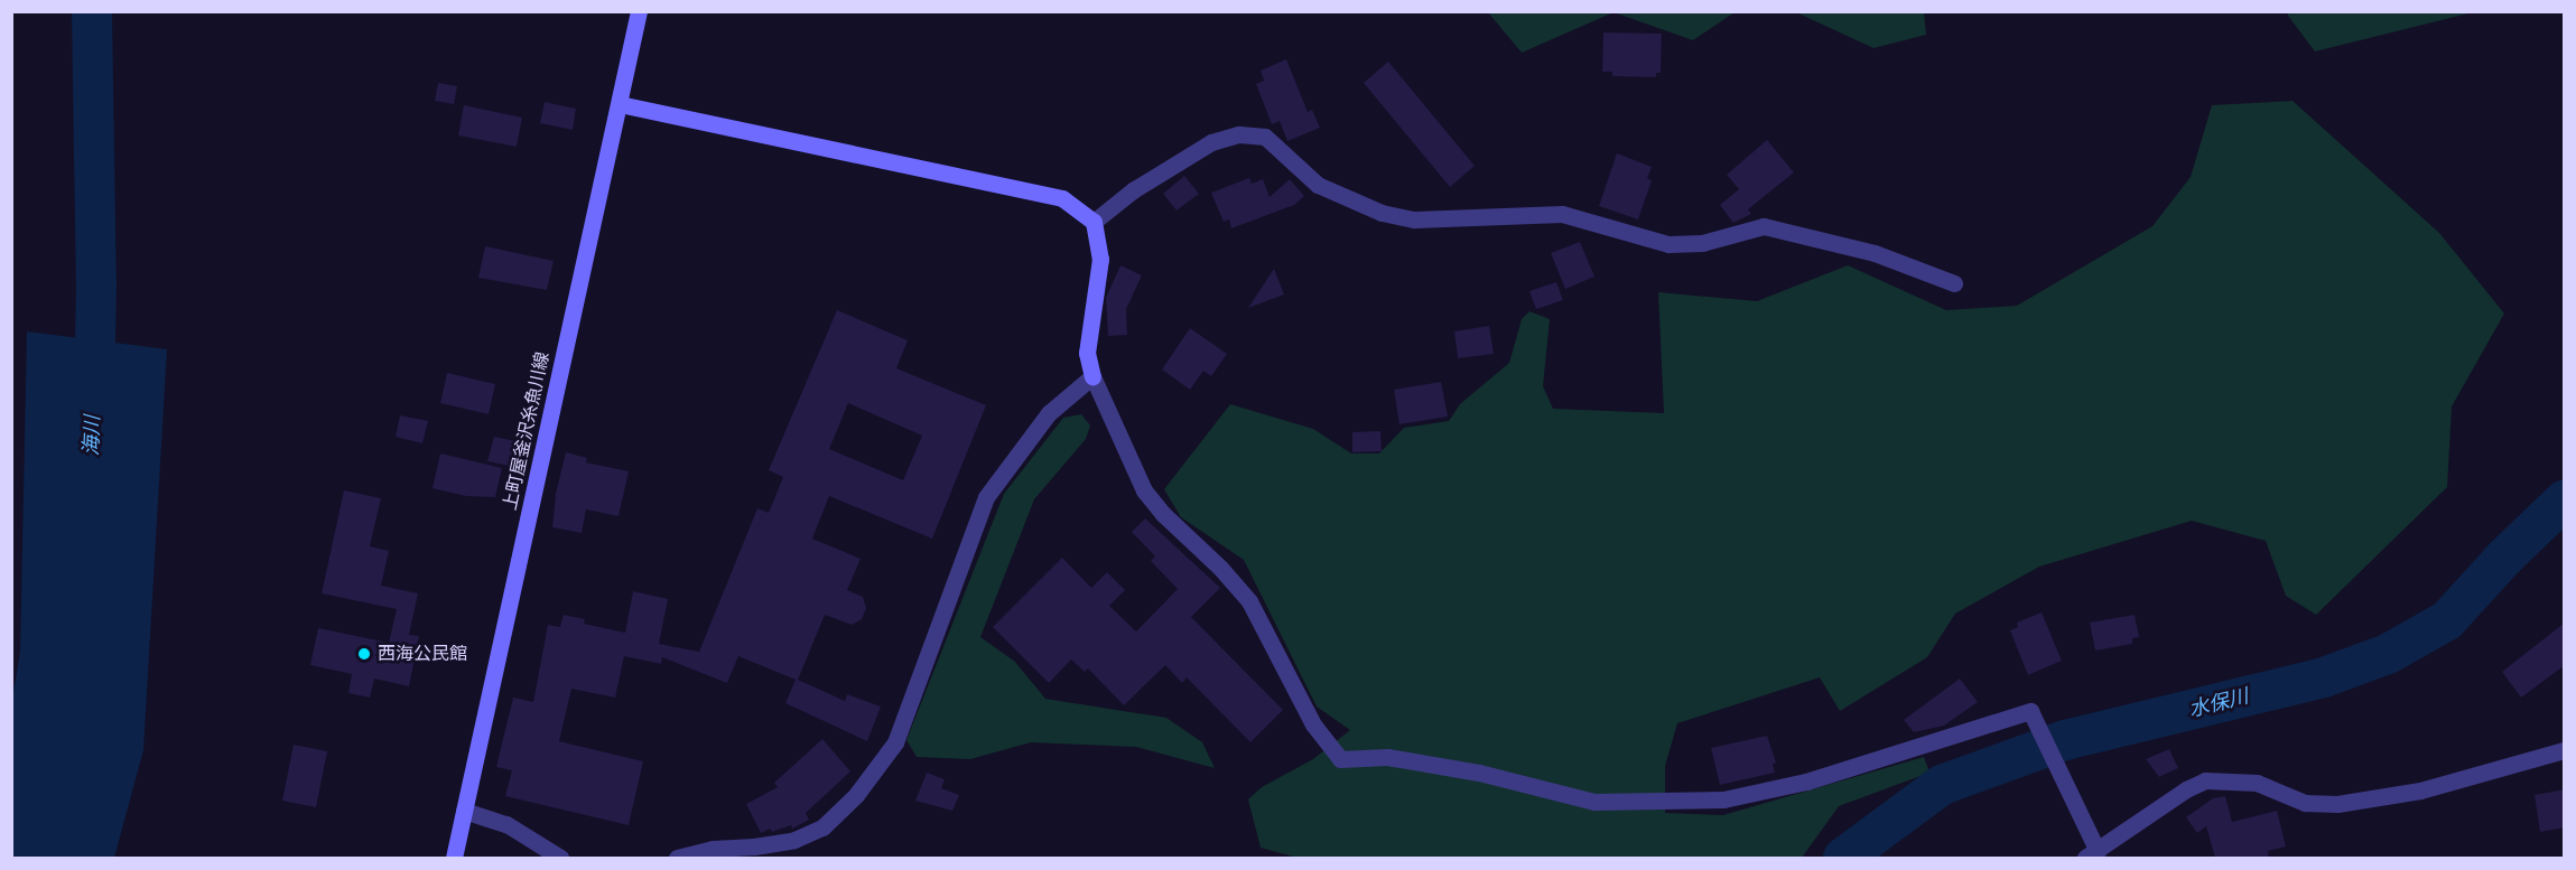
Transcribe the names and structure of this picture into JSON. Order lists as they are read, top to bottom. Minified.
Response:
{"streets":{"main road":["上町屋釜沢糸魚川線"]},"water":["海川","水保川"],"places":["西海公民館"]}
